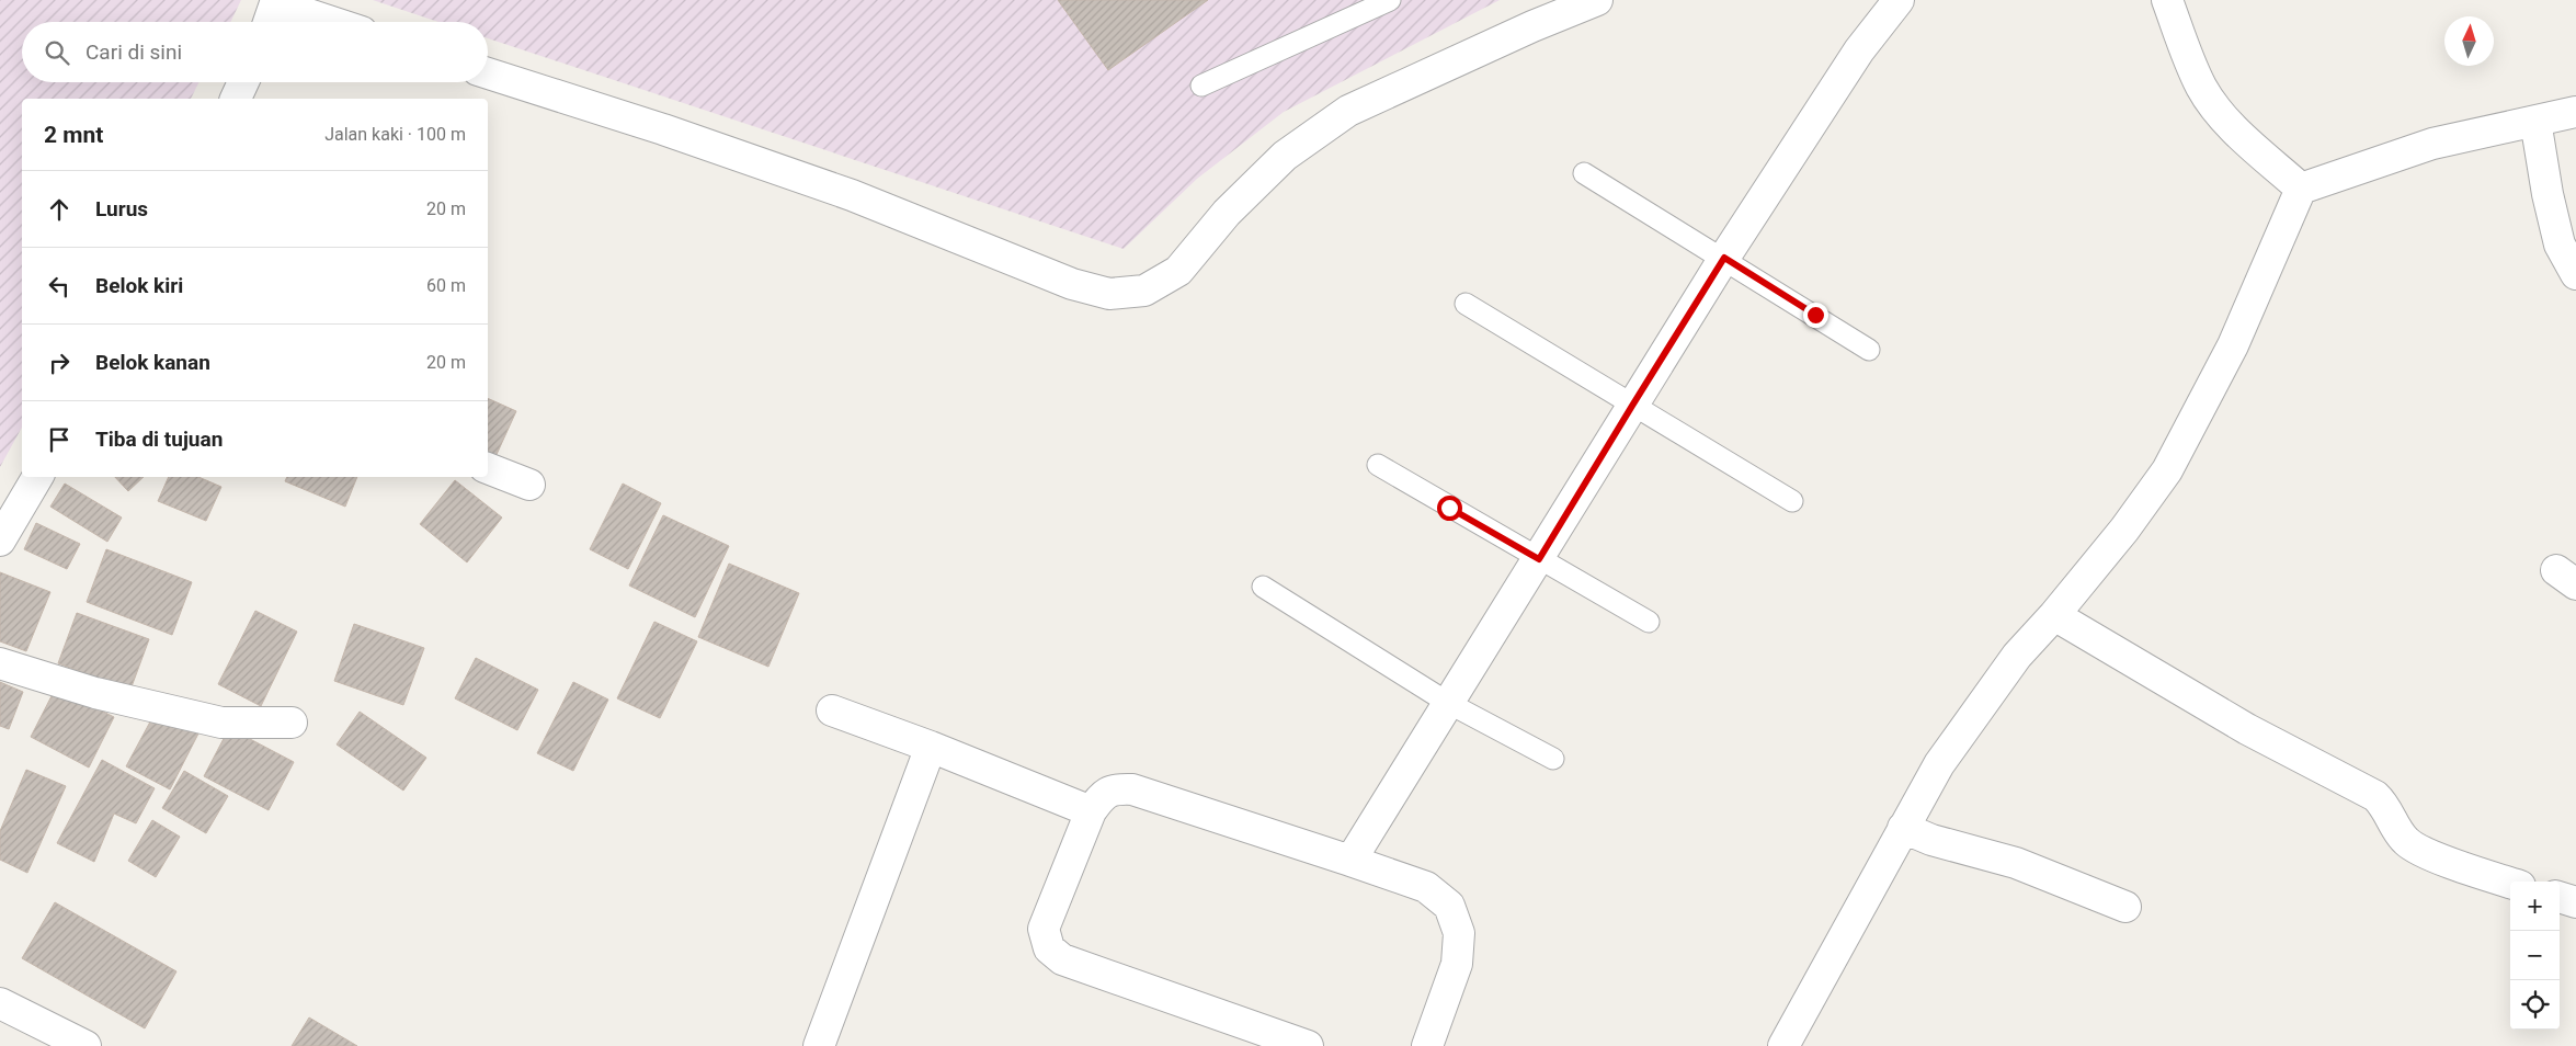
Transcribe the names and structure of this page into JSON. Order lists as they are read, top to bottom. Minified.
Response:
{"north":"top","page":{"search":"Cari di sini","heading":["2 mnt","Jalan kaki · 100 m"],"list":[["Lurus","20 m"],["Belok kiri","60 m"],["Belok kanan","20 m"],"Tiba di tujuan"],"map_buttons":["+","−"]}}
